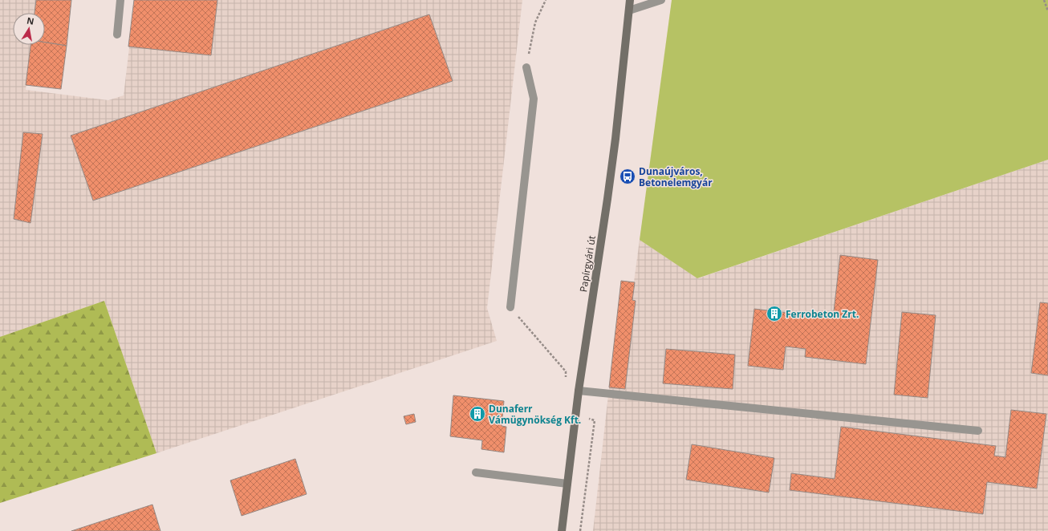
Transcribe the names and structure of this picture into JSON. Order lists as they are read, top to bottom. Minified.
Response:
{"streets":{"street":["Papírgyári út"]},"places":{"bus stop":["Dunaújváros, Betonelemgyár"],"building":["Ferrobeton Zrt.","Dunaferr Vámügynökség Kft."]},"north":"top"}
